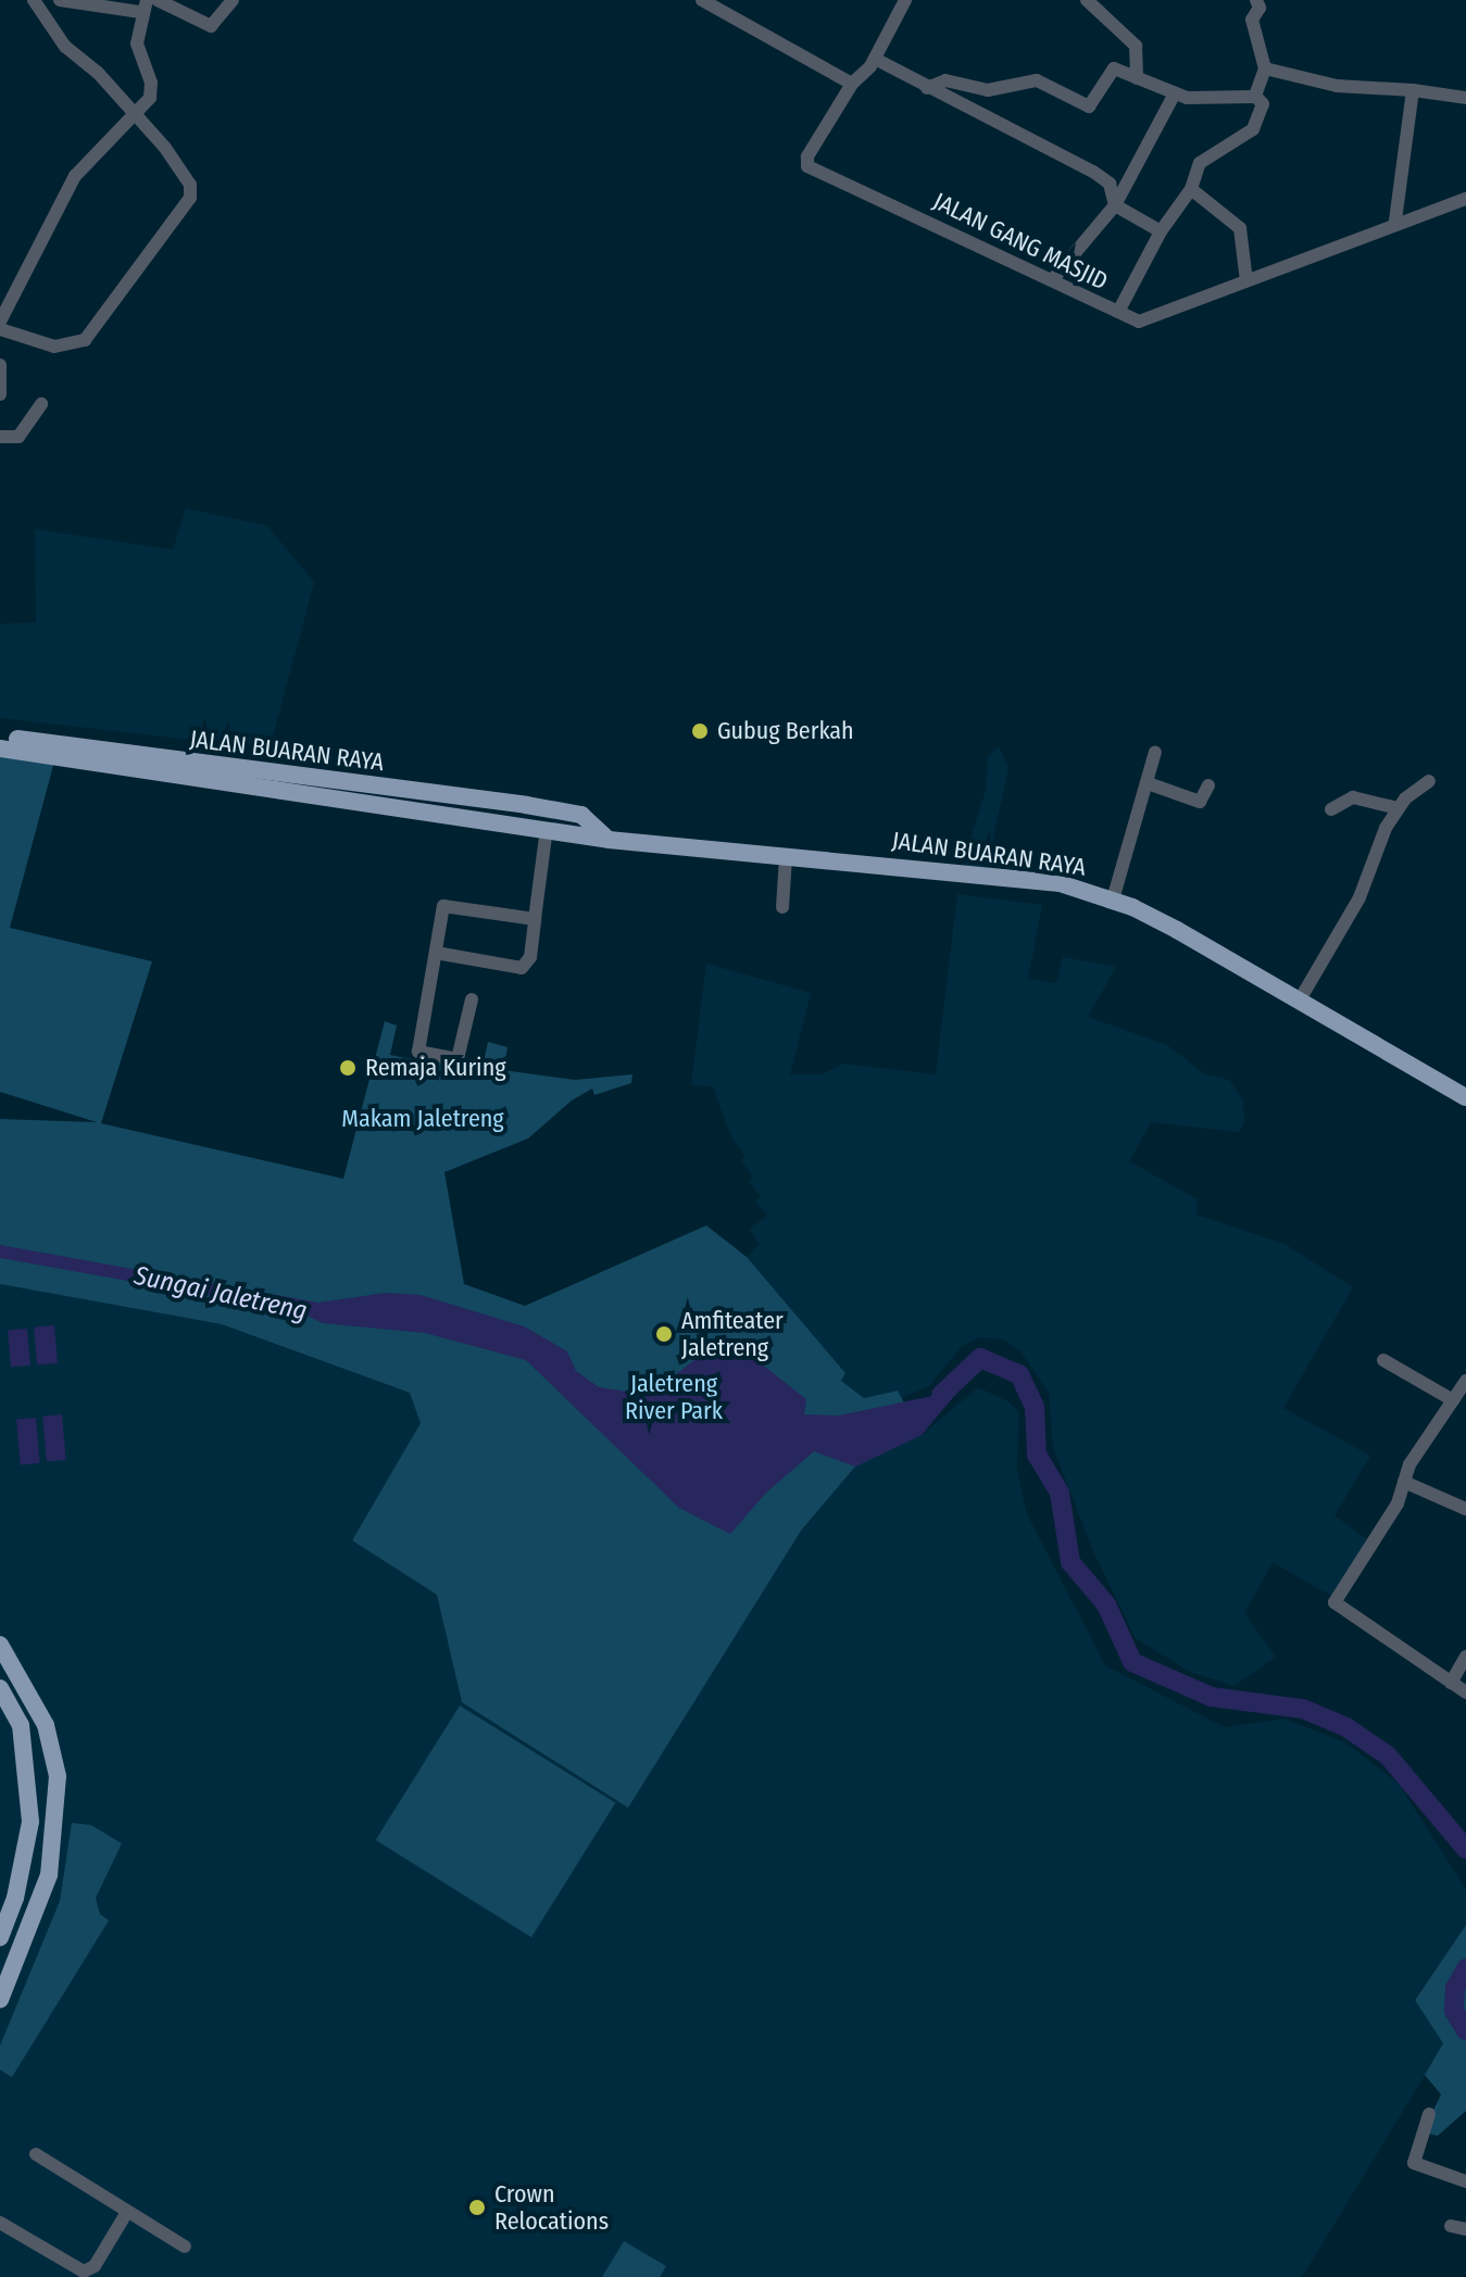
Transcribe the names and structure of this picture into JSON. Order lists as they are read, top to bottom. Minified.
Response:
{"streets":{"main road":["JALAN BUARAN RAYA"],"street":["JALAN GANG MASJID"]},"water":["Sungai Jaletreng"],"parks":["Makam Jaletreng","Jaletreng River Park"],"places":["Gubug Berkah","Remaja Kuring","Amfiteater Jaletreng","Crown Relocations"]}
